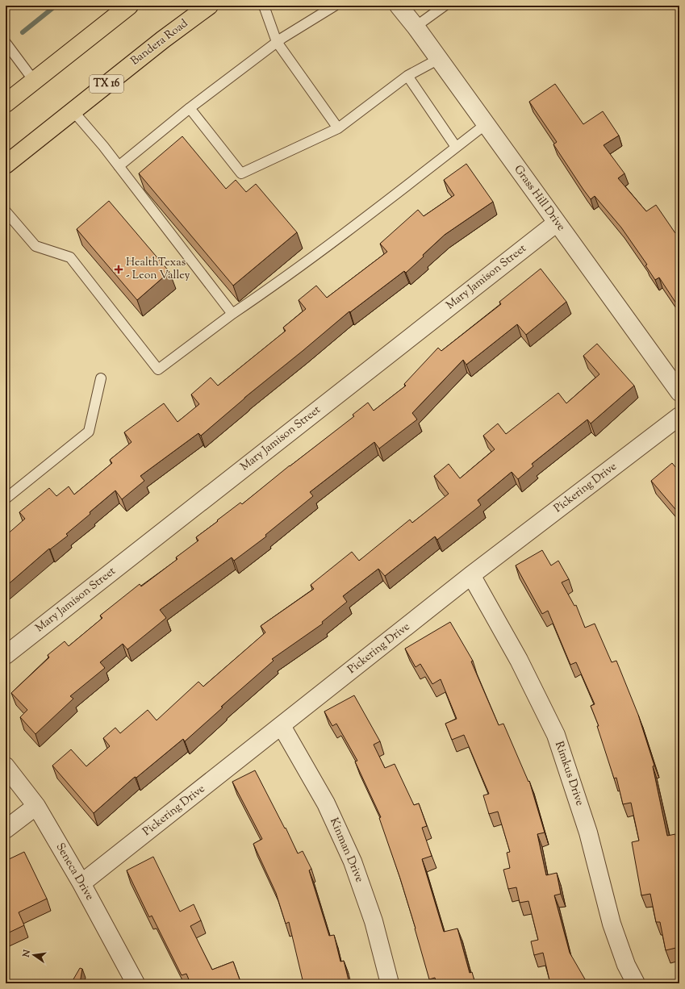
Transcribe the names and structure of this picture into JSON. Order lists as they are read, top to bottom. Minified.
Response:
{"streets":{"main road":["Bandera Road","TX 16"],"street":["Grass Hill Drive","Mary Jamison Street","Pickering Drive","Rimkus Drive","Kinman Drive","Seneca Drive"]},"crossings":[["Grass Hill Drive","Mary Jamison Street"],["Pickering Drive","Rimkus Drive"],["Pickering Drive","Kinman Drive"],["Pickering Drive","Seneca Drive"]],"places":{"health":["HealthTexas - Leon Valley"]},"north":"left"}
